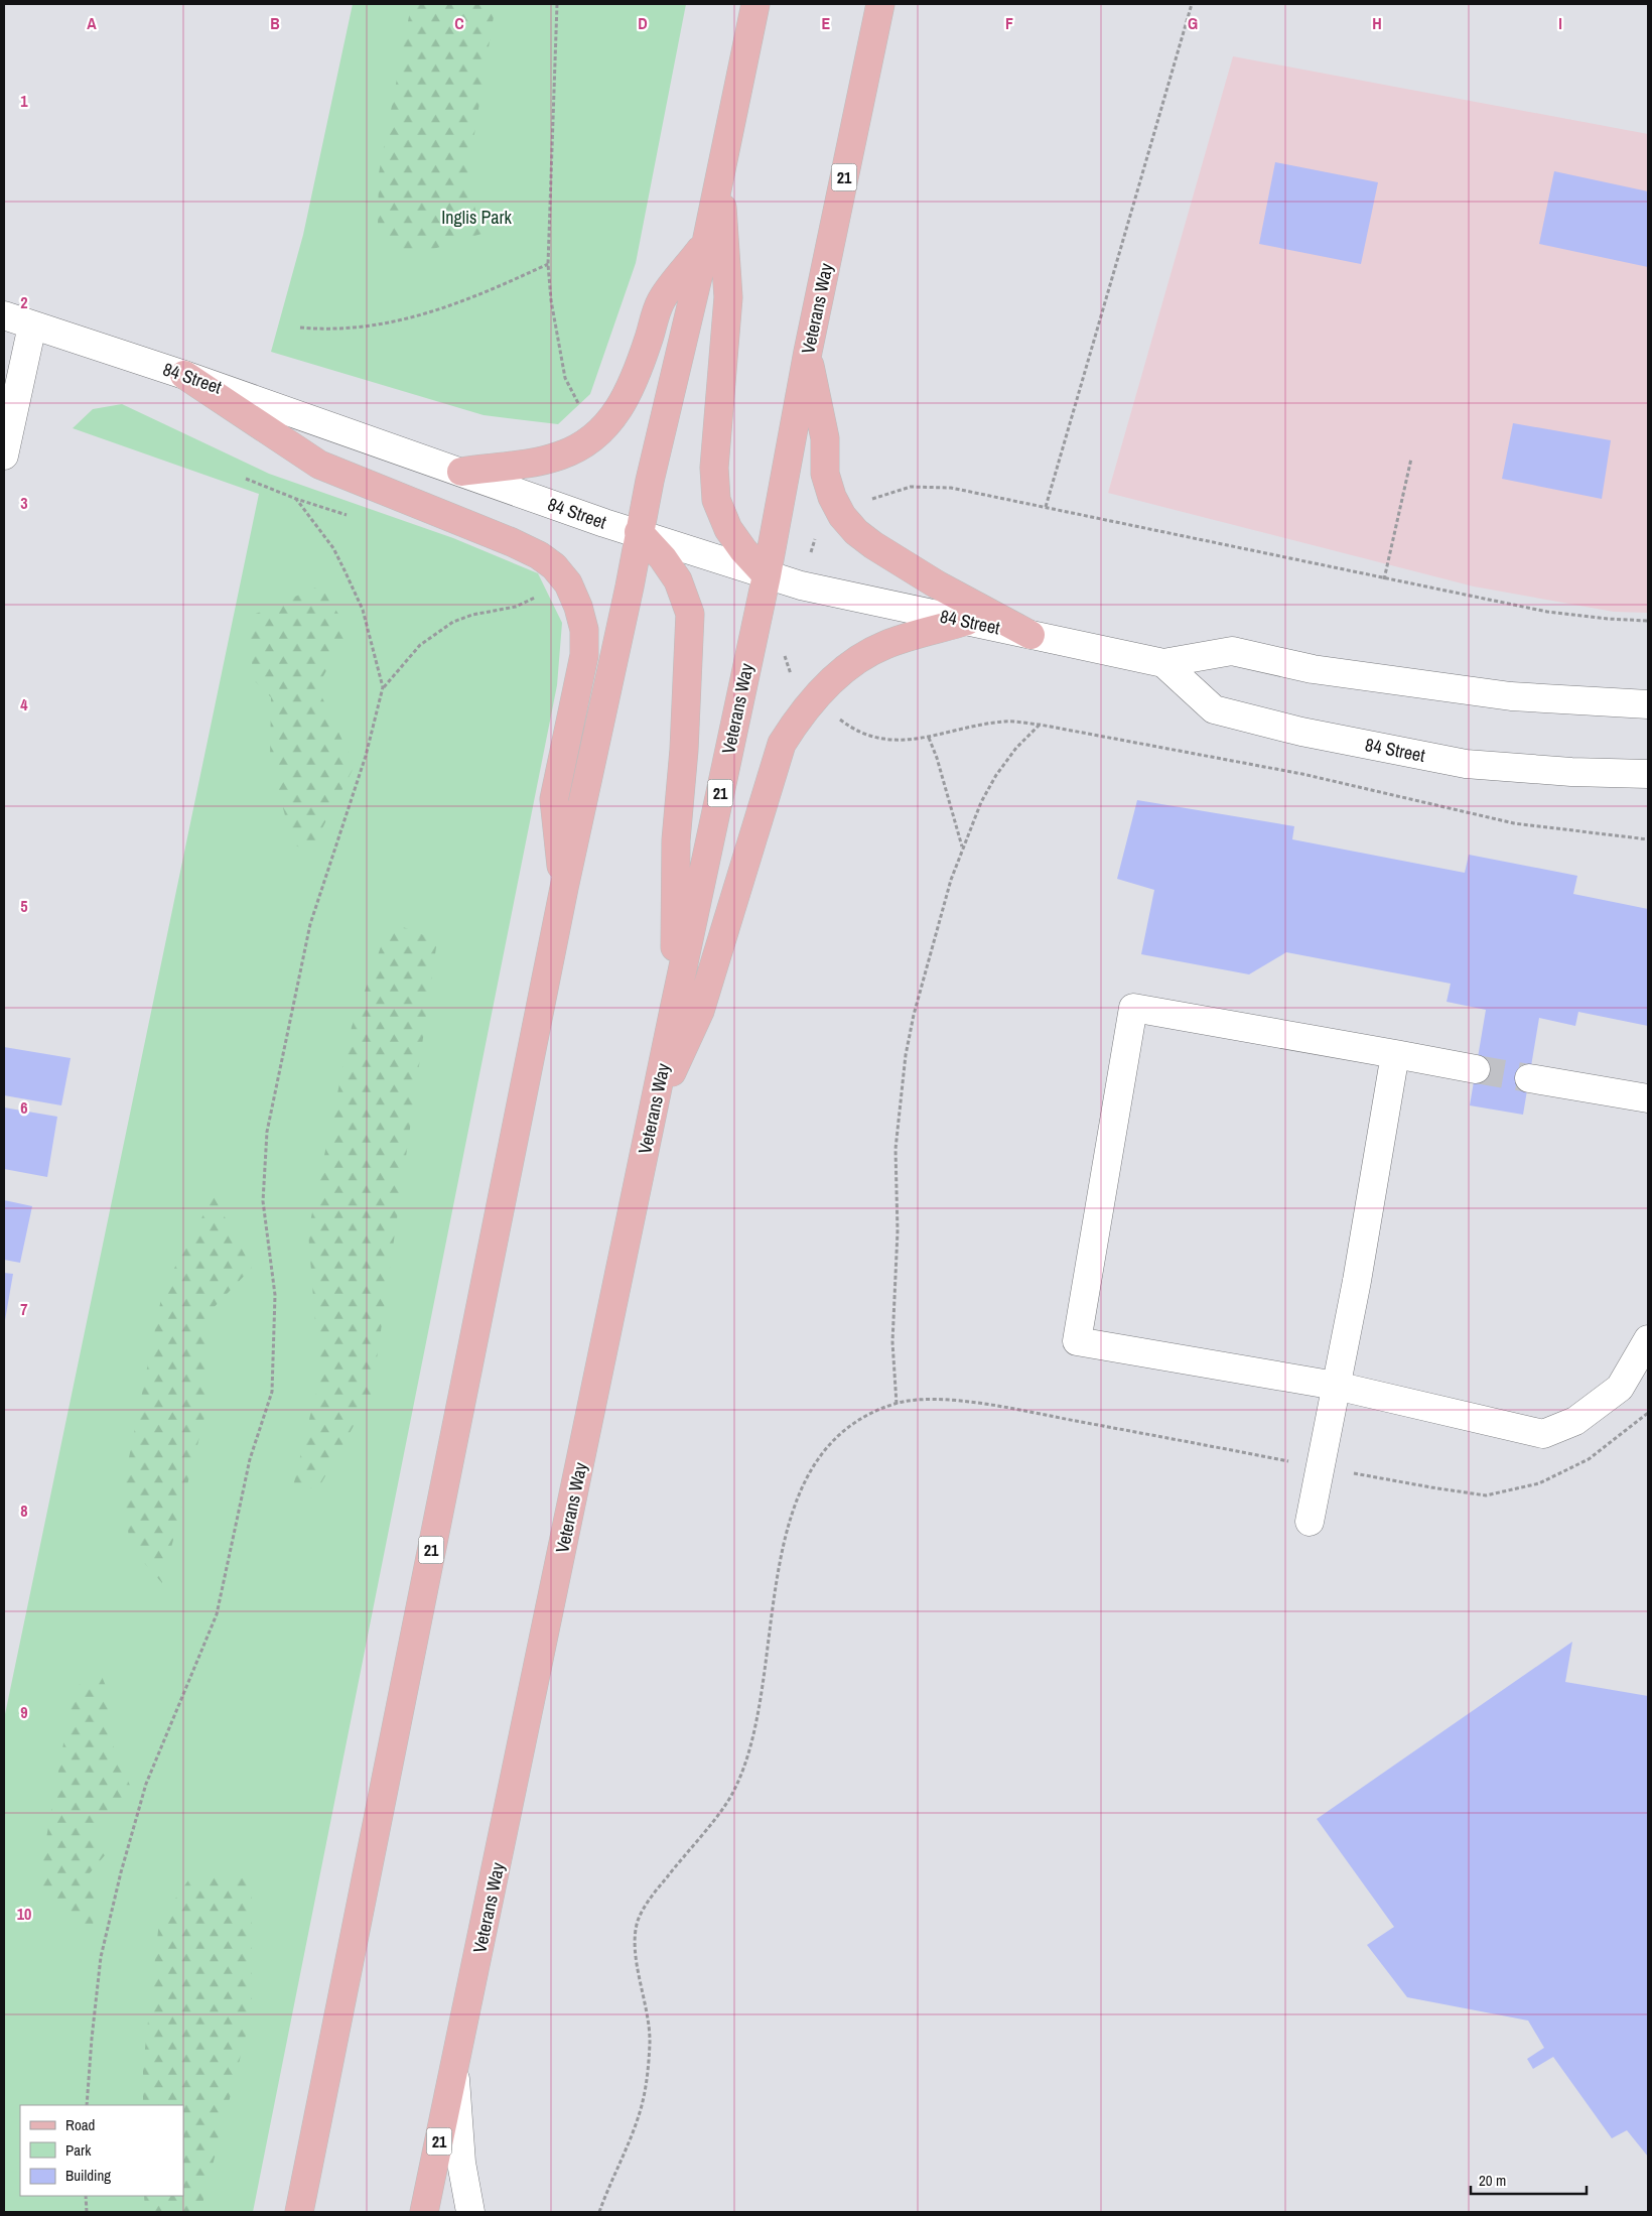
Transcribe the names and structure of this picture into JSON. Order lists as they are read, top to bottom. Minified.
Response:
{"streets":{"main road":["21","Veterans Way"],"street":["84 Street"]},"crossings":[["21","84 Street"],["Veterans Way","84 Street"]],"parks":["Inglis Park"],"legend":["Road","Park","Building"],"scale_bar":"20 m","grid":{"columns":["A","B","C","D","E","F","G","H","I"],"rows":["1","2","3","4","5","6","7","8","9","10"]}}
